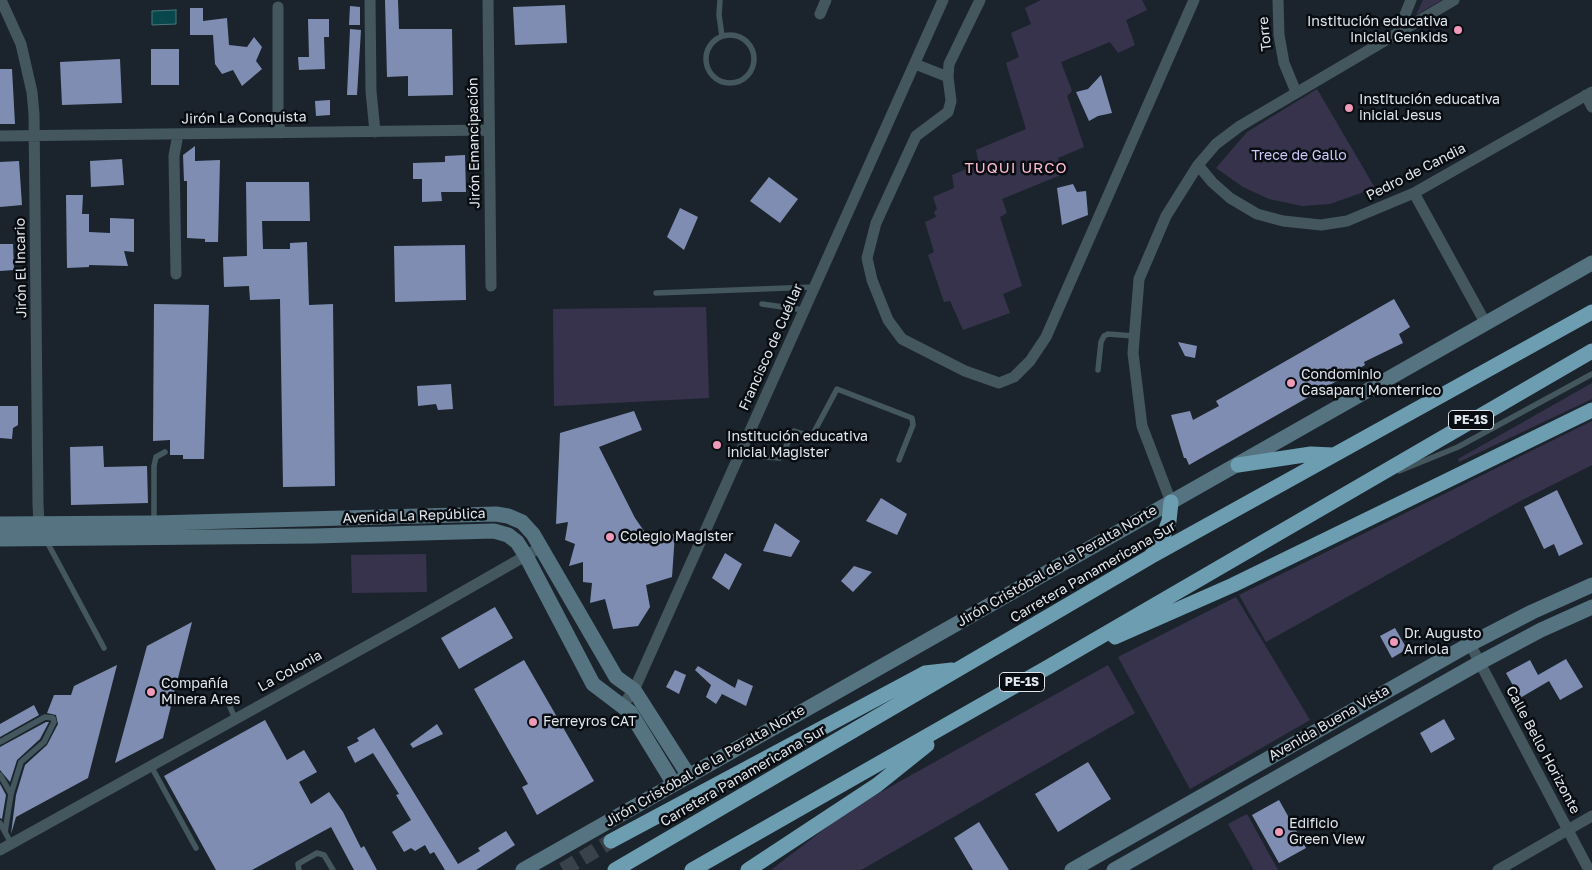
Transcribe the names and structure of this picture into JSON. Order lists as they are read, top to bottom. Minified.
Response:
{"streets":{"highway":["PE-1S","Carretera Panamericana Sur"],"street":["Torre","Jirón La Conquista","Jirón Emancipación","Pedro de Candia","Jirón El Incario","Francisco de Cuéllar","Avenida La República","Jirón Cristóbal de la Peralta Norte","La Colonia","Avenida Buena Vista","Calle Bello Horizonte"]},"crossings":[["Jirón La Conquista","Jirón Emancipación"],["Jirón La Conquista","Jirón El Incario"],["Jirón El Incario","Avenida La República"],["Francisco de Cuéllar","Avenida La República"],["Avenida La República","Jirón Cristóbal de la Peralta Norte"],["Avenida La República","La Colonia"],["Avenida Buena Vista","Calle Bello Horizonte"]],"districts":["TUQUI URCO"],"parks":["Trece de Gallo"],"places":["Institución educativa inicial Genkids","Institución educativa inicial Jesus","Condominio Casaparq Monterrico","Institución educativa inicial Magister","Colegio Magister","Dr. Augusto Arriola","Compañía Minera Ares","Ferreyros CAT","Edificio Green View"]}
